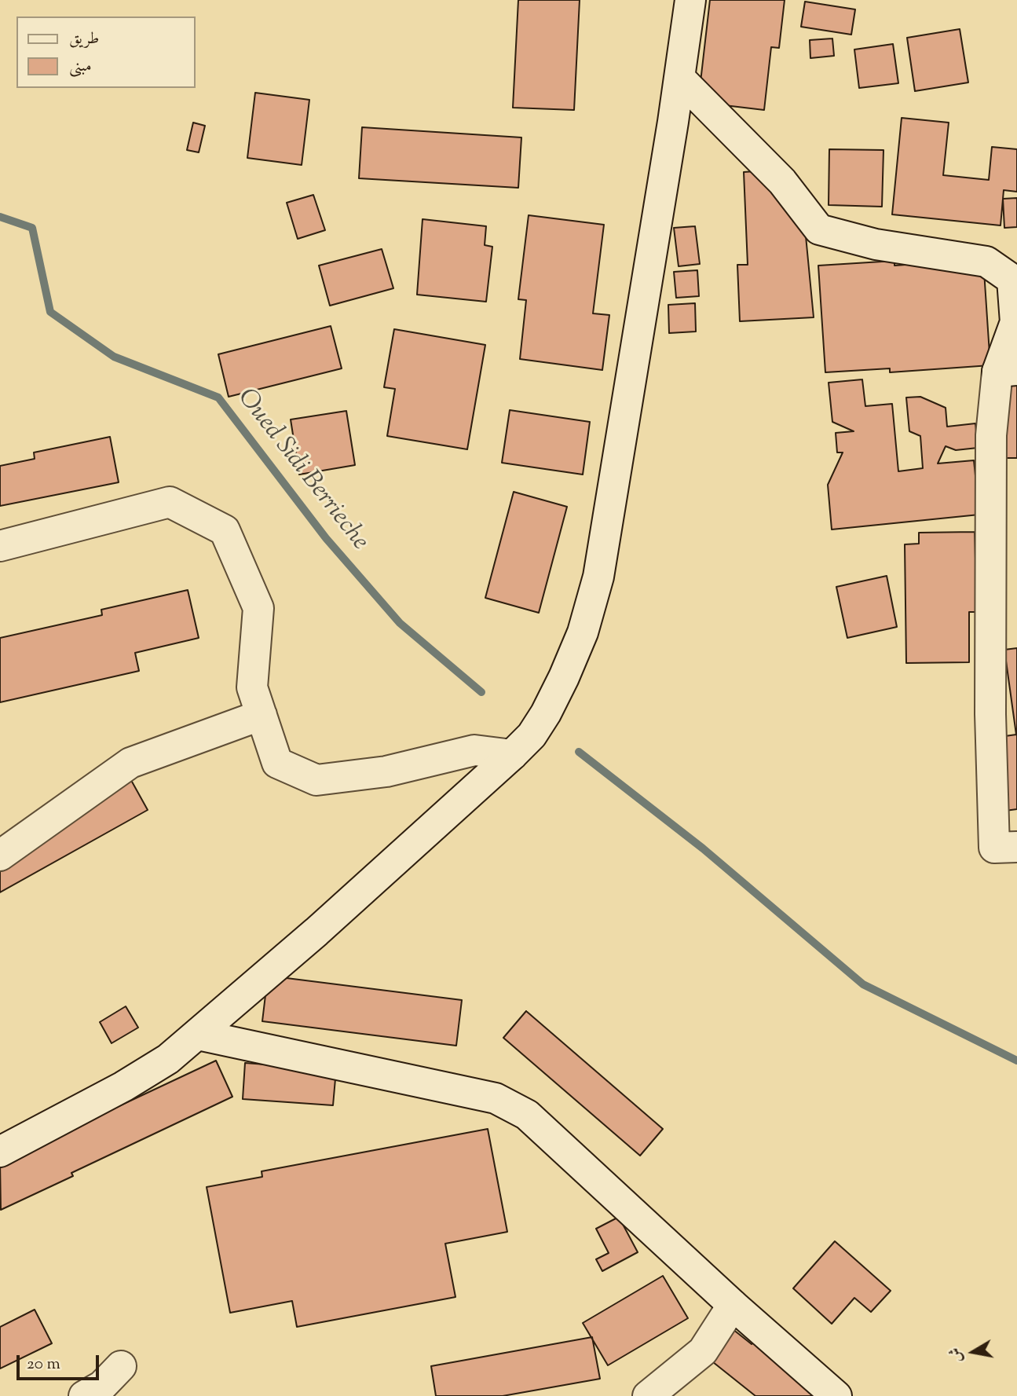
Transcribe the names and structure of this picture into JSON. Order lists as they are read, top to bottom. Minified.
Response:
{"water":["Oued Sidi Berrieche"],"legend":["طريق","مبنى"],"scale_bar":"20 m","north":"left"}
